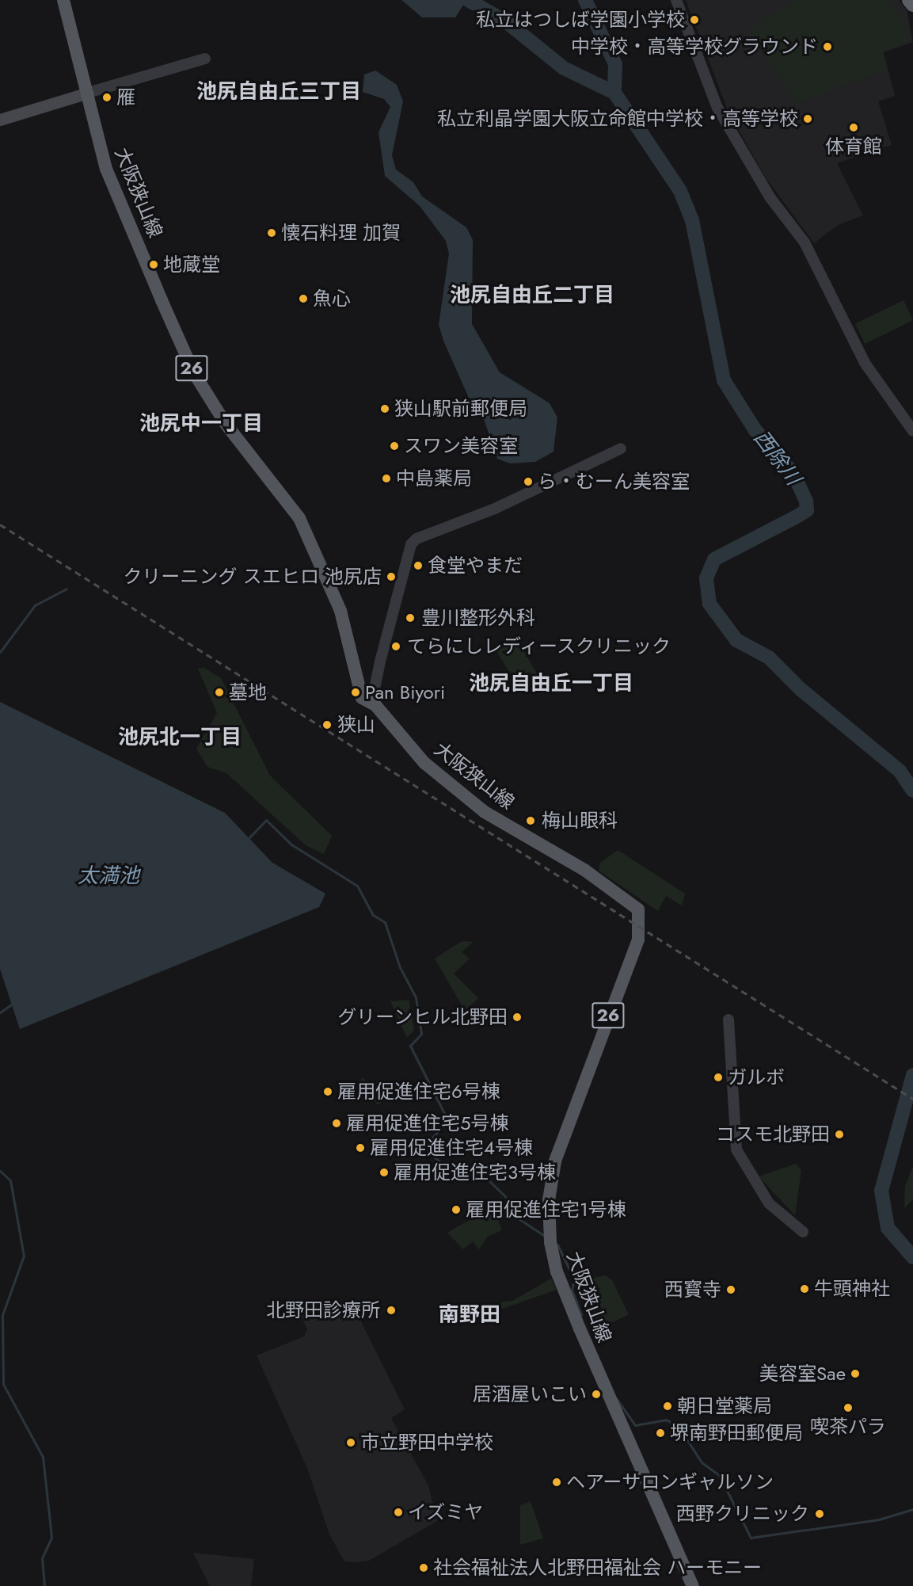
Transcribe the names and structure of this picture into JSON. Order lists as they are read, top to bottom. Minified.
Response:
{"streets":{"main road":["大阪狭山線","26"]},"districts":["池尻自由丘三丁目","池尻自由丘二丁目","池尻中一丁目","池尻自由丘一丁目","池尻北一丁目","南野田"],"water":["西除川","太満池"],"places":["私立はつしば学園小学校","中学校・高等学校グラウンド","雁","私立利晶学園大阪立命館中学校・高等学校","体育館","懐石料理 加賀","地蔵堂","魚心","狭山駅前郵便局","スワン美容室","中島薬局","ら・むーん美容室","食堂やまだ","クリーニング スエヒロ 池尻店","豊川整形外科","てらにしレディースクリニック","墓地","Pan Biyori","狭山","梅山眼科","グリーンヒル北野田","ガルボ","雇用促進住宅6号棟","雇用促進住宅5号棟","コスモ北野田","雇用促進住宅4号棟","雇用促進住宅3号棟","雇用促進住宅1号棟","牛頭神社","西寳寺","北野田診療所","美容室Sae","居酒屋いこい","朝日堂薬局","喫茶パラ","堺南野田郵便局","市立野田中学校","ヘアーサロンギャルソン","イズミヤ","西野クリニック","社会福祉法人北野田福祉会 ハーモニー"]}
